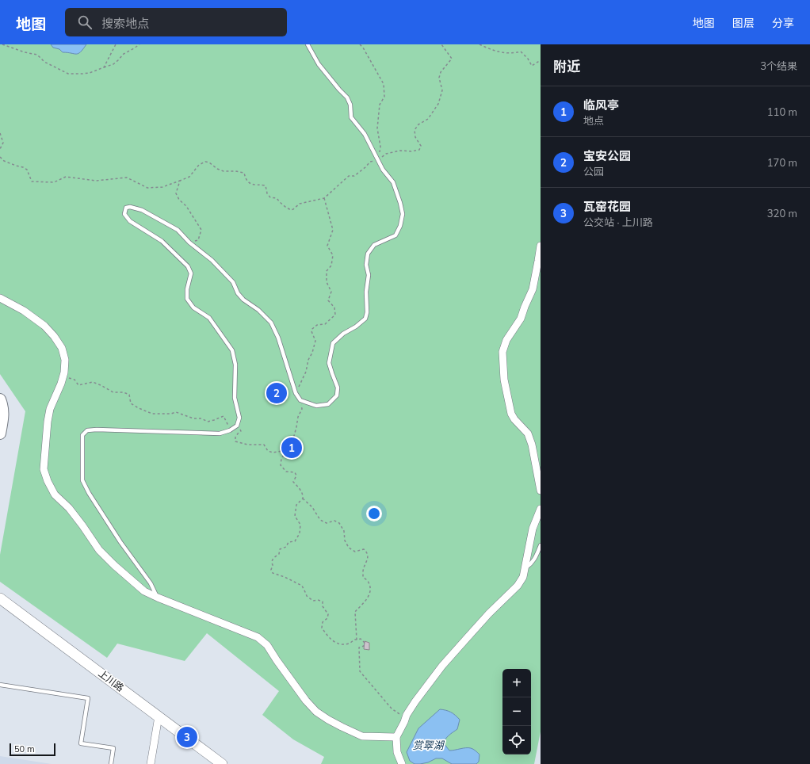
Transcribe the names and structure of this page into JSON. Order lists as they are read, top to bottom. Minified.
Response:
{"streets":{"main road":["上川路"]},"water":["赏翠湖"],"scale_bar":"50 m","page":{"header":"地图","search":"搜索地点","nav":["地图","图层","分享"],"heading":["附近","3个结果"],"list":[{"mark":"1","name":"临风亭","note":"地点","value":"110 m"},{"mark":"2","name":"宝安公园","note":"公园","value":"170 m"},{"mark":"3","name":"瓦窑花园","note":"公交站 · 上川路","value":"320 m"}],"pins":["2","1","3"],"map_buttons":["+","−"],"scale":"50 m"}}
